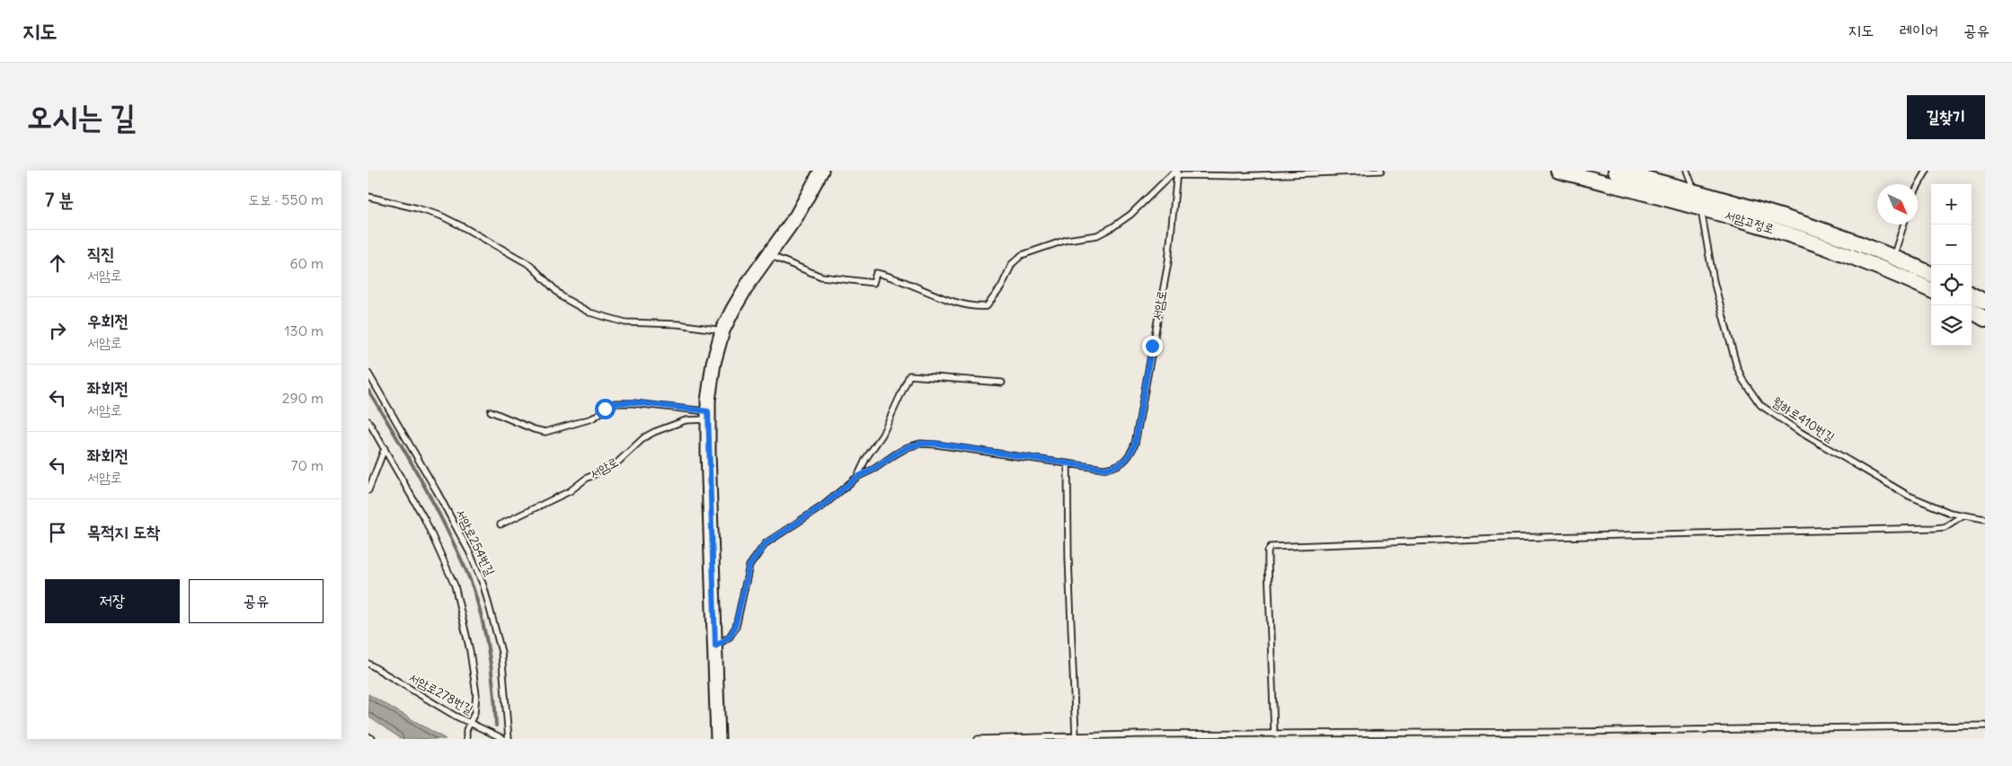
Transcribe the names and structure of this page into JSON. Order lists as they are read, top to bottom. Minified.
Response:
{"streets":{"main road":["서암고정로"],"lane":["서암로","월하로410번길","서암로254번길","서암로278번길"]},"crossings":[["서암고정로","월하로410번길"]],"north":"bottom right","page":{"header":"지도","nav":["지도","레이어","공유"],"buttons":["길찾기",["저장","공유"]],"title":"오시는 길","heading":["7 분","도보 · 550 m"],"map_buttons":["+","−"],"list":[["직진","서암로","60 m"],["우회전","서암로","130 m"],["좌회전","서암로","290 m"],["좌회전","서암로","70 m"],"목적지 도착"]}}
